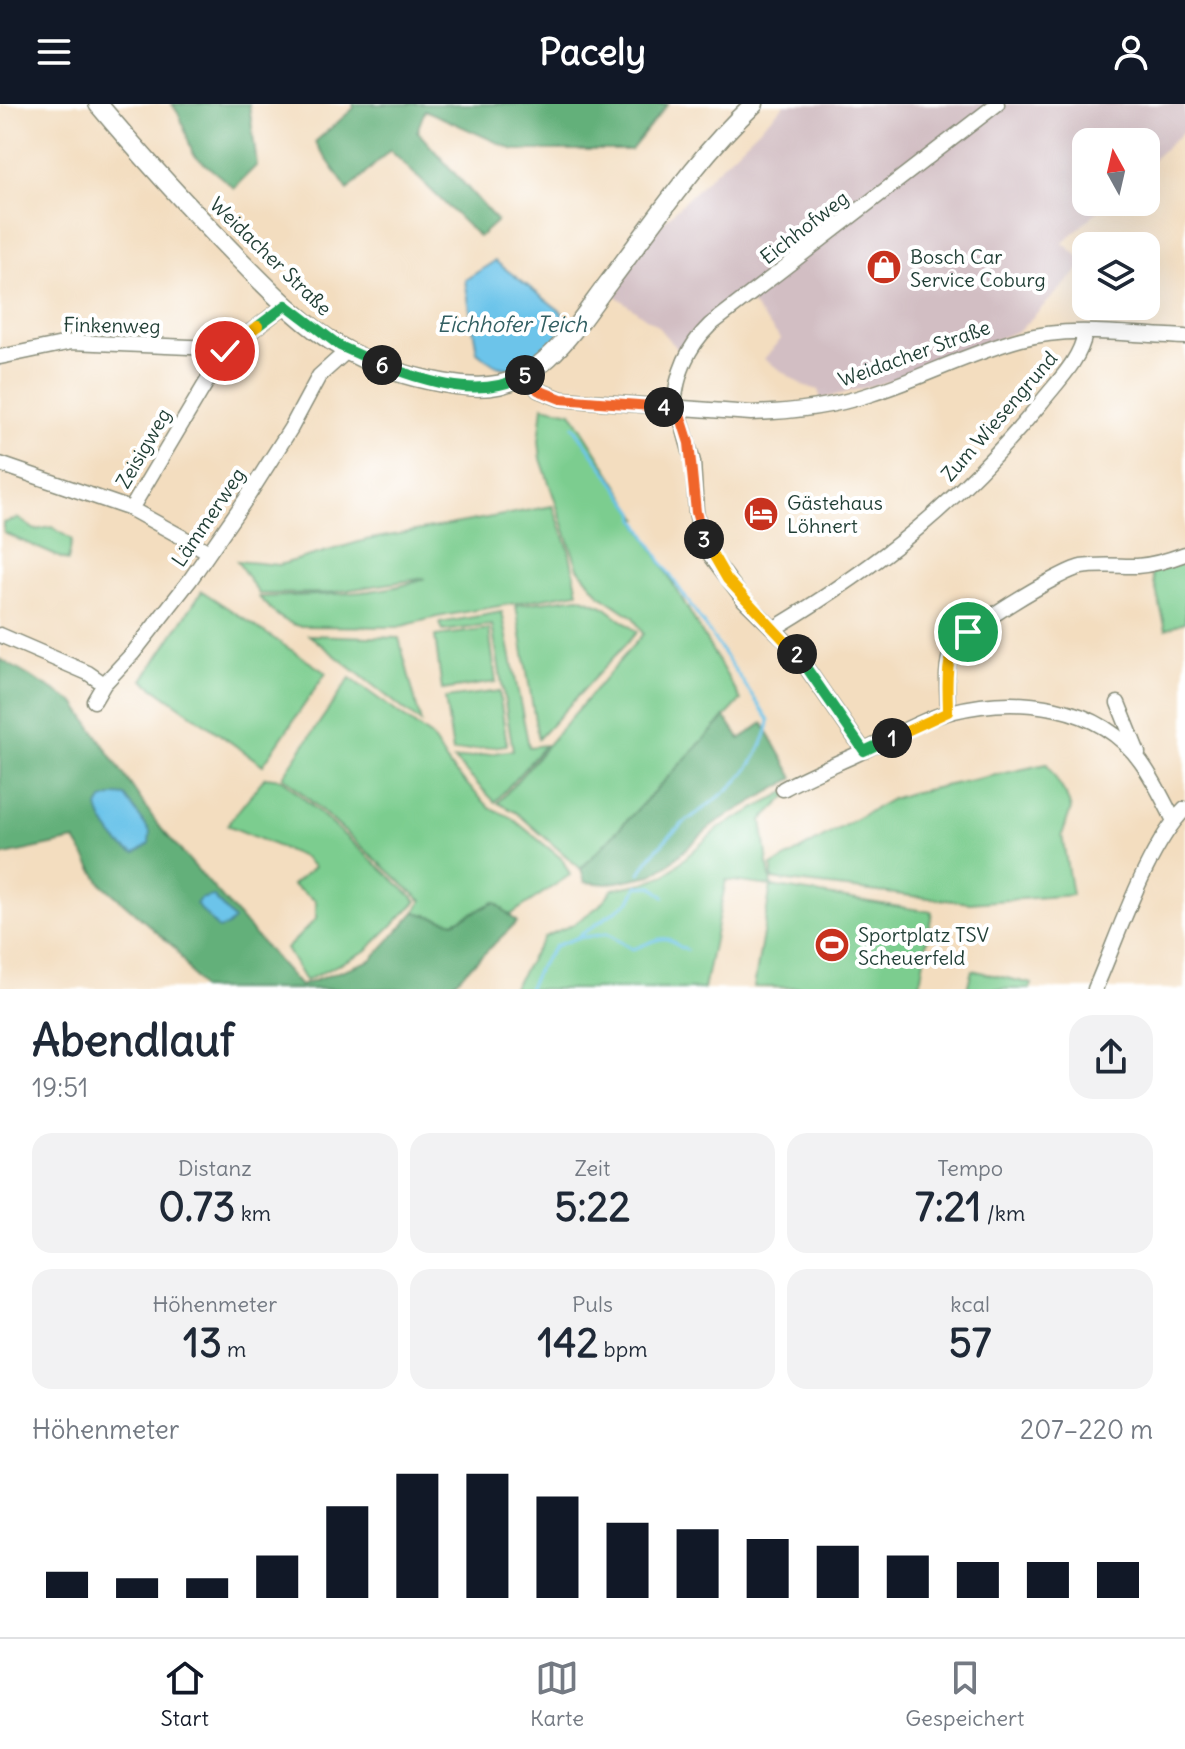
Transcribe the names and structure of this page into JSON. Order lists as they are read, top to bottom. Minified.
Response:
{"streets":{"main road":["Weidacher Straße"],"street":["Eichhofweg","Finkenweg","Zum Wiesengrund","Zeisigweg","Lämmerweg"]},"crossings":[["Eichhofweg","Weidacher Straße"],["Weidacher Straße","Zum Wiesengrund"],["Weidacher Straße","Zeisigweg"],["Weidacher Straße","Lämmerweg"],["Finkenweg","Zeisigweg"]],"water":["Eichhofer Teich"],"places":{"shop":["Bosch Car Service Coburg"],"hotel":["Gästehaus Löhnert"],"sports":["Sportplatz TSV Scheuerfeld"]},"north":"top","page":{"header":"Pacely","pins":["6","5","4","3","2","1"],"heading":["Abendlauf","19:51"],"stats":[["Distanz","0.73 km"],["Zeit","5:22"],["Tempo","7:21 /km"],["Höhenmeter","13 m"],["Puls","142 bpm"],["kcal","57"]],"chart":["Höhenmeter","207–220 m"],"tabs":["Start","Karte","Gespeichert"]}}
